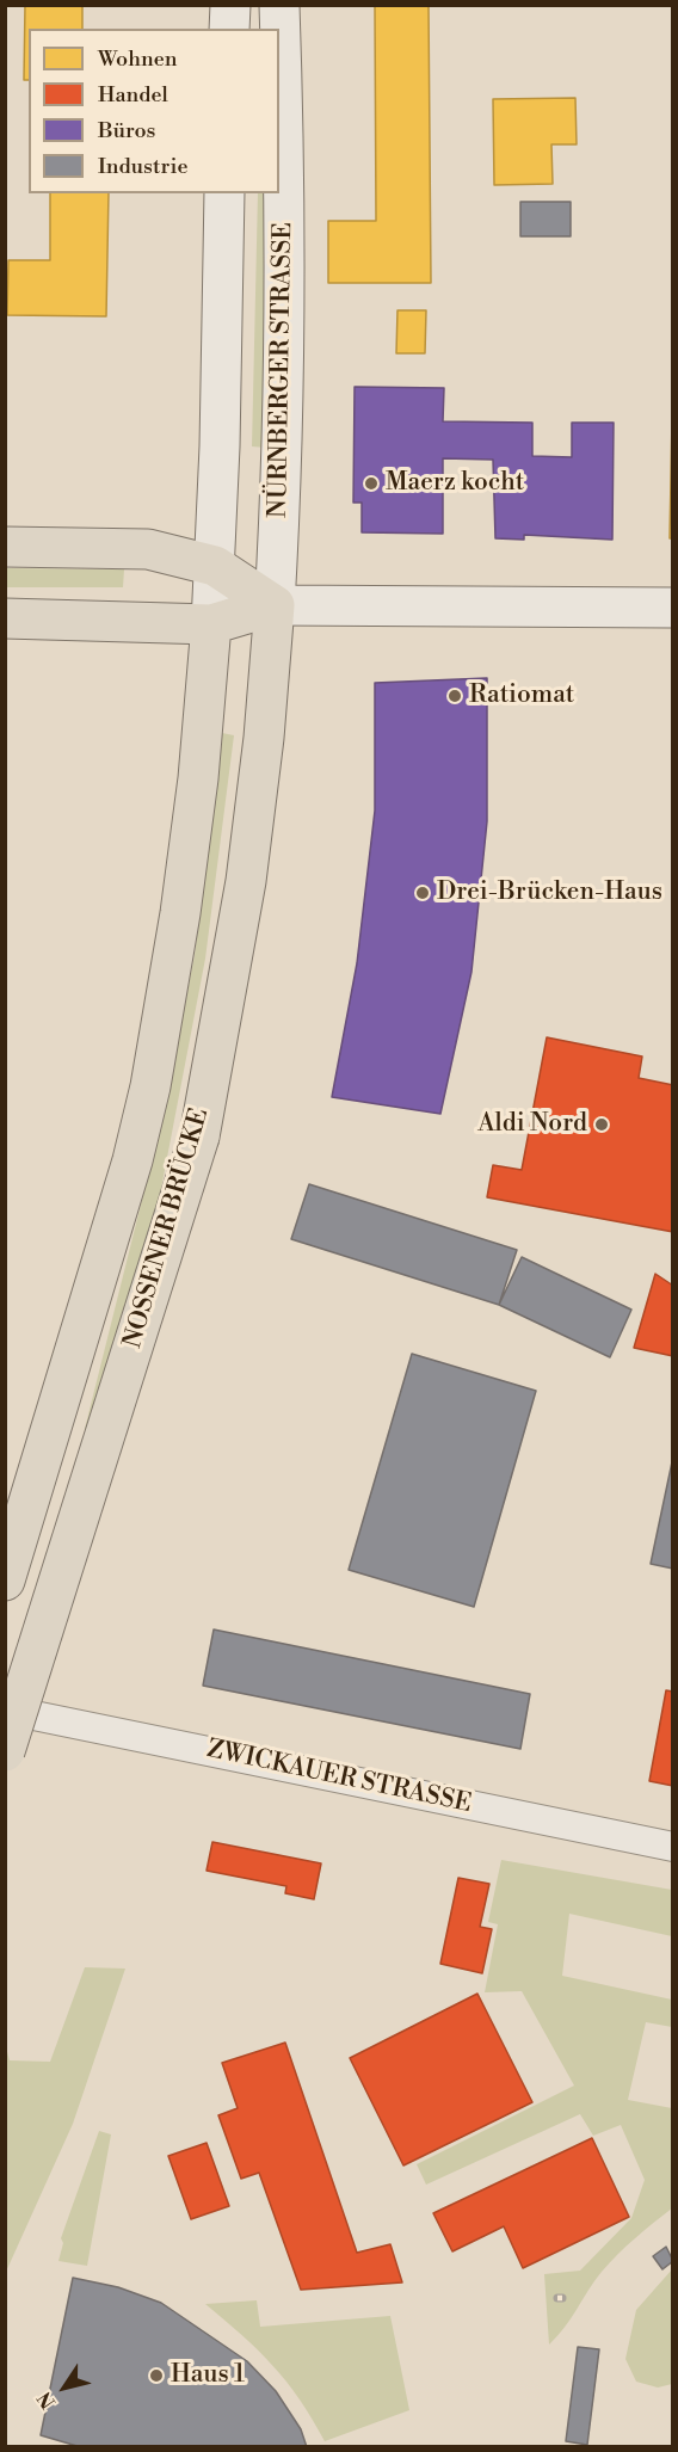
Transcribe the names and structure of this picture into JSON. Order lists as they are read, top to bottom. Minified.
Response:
{"streets":{"main road":["NÜRNBERGER STRASSE","NOSSENER BRÜCKE"],"street":["ZWICKAUER STRASSE"]},"crossings":[["NÜRNBERGER STRASSE","NOSSENER BRÜCKE"]],"places":["Maerz kocht","Ratiomat","Drei-Brücken-Haus","Aldi Nord","Haus 1"],"legend":["Wohnen","Handel","Büros","Industrie"],"north":"bottom left"}
